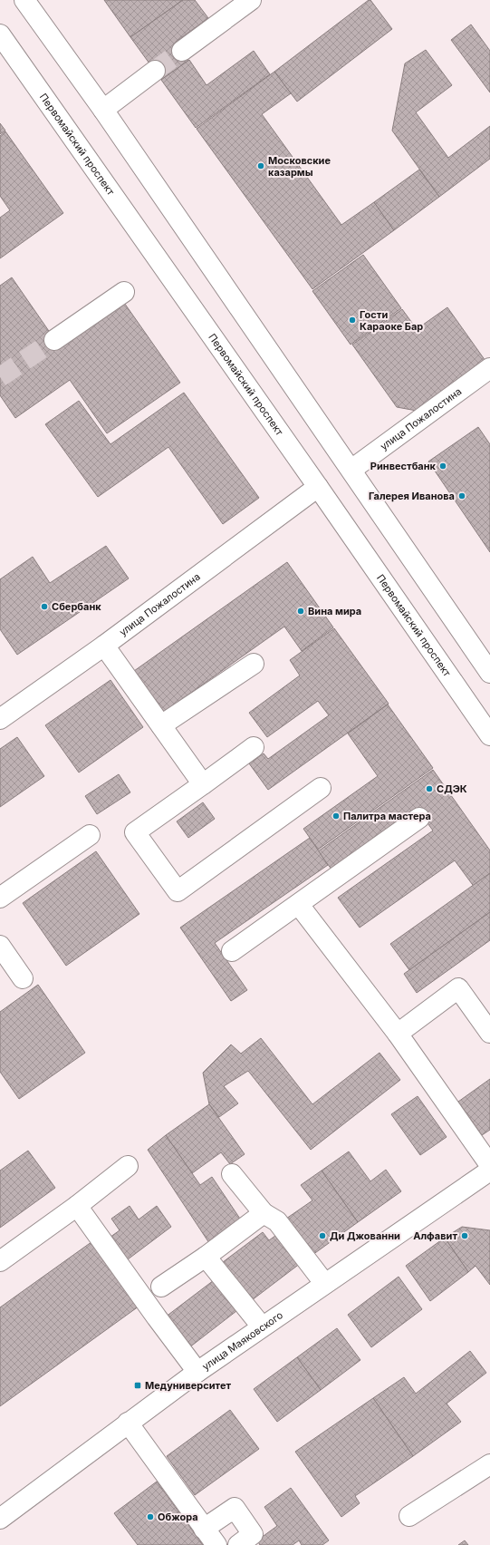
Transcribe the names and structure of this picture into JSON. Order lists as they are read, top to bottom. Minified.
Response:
{"streets":{"main road":["Первомайский проспект","улица Пожалостина","улица Маяковского"]},"crossings":[["Первомайский проспект","улица Пожалостина"]],"places":{"other":["Московские казармы","Гости Караоке Бар","Ринвестбанк","Галерея Иванова","Сбербанк","Вина мира","СДЭК","Палитра мастера","Ди Джованни","Алфавит","Обжора"],"transit":["Медуниверситет"]}}
